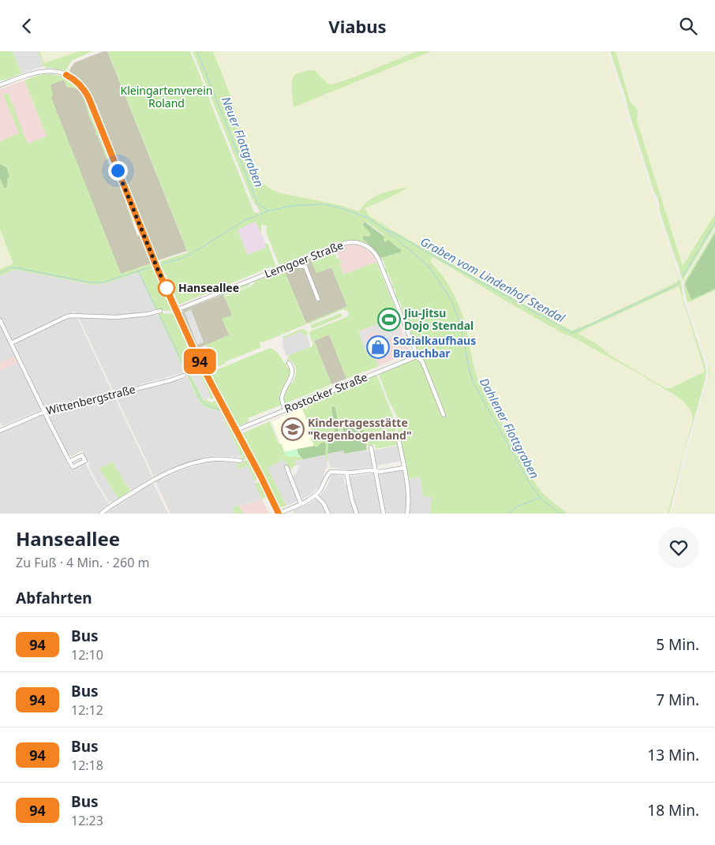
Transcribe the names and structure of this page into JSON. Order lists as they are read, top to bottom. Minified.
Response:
{"streets":{"street":["Lemgoer Straße","Rostocker Straße","Wittenbergstraße"]},"crossings":[["Lemgoer Straße","Rostocker Straße"]],"water":["Neuer Flottgraben","Graben vom Lindenhof Stendal","Dahlener Flottgraben"],"parks":["Kleingartenverein Roland"],"places":{"other":["Hanseallee"],"sports":["Jiu-Jitsu Dojo Stendal"],"shop":["Sozialkaufhaus Brauchbar"],"school or university":["Kindertagesstätte \"Regenbogenland\""]},"lines":["bus line 94"],"page":{"header":"Viabus","on_map":"94","heading":[["Hanseallee","Zu Fuß · 4 Min. · 260 m"],"Abfahrten"],"list":[{"mark":"94","name":"Bus","note":"12:10","value":"5 Min."},{"mark":"94","name":"Bus","note":"12:12","value":"7 Min."},{"mark":"94","name":"Bus","note":"12:18","value":"13 Min."},{"mark":"94","name":"Bus","note":"12:23","value":"18 Min."}]}}
